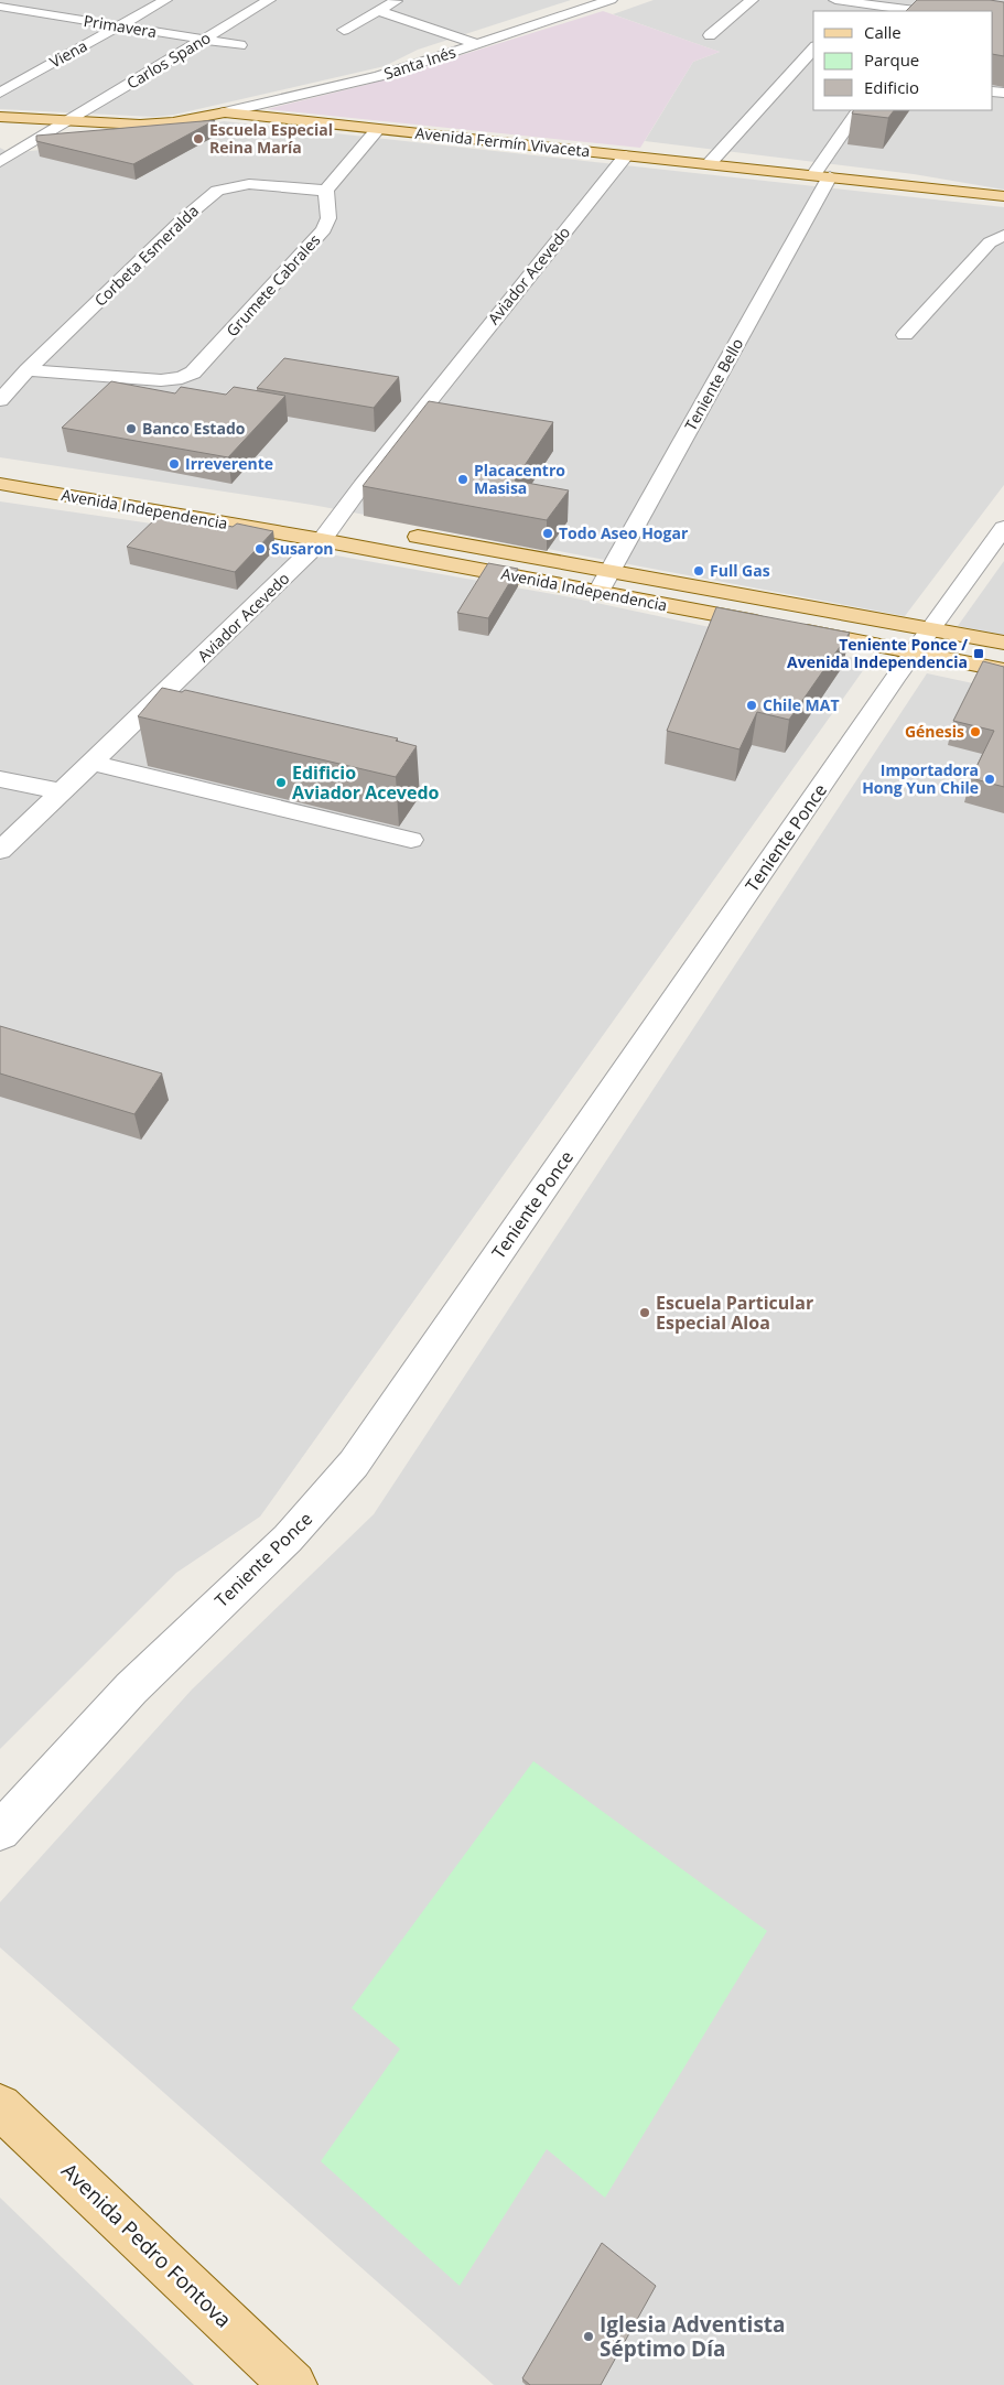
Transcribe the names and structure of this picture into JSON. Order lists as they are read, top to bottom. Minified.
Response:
{"streets":{"main road":["Avenida Fermín Vivaceta","Avenida Independencia","Avenida Pedro Fontova"],"street":["Primavera","Viena","Carlos Spano","Santa Inés","Corbeta Esmeralda","Aviador Acevedo","Grumete Cabrales","Teniente Bello","Teniente Ponce"]},"crossings":[["Primavera","Viena"],["Primavera","Carlos Spano"],["Carlos Spano","Avenida Fermín Vivaceta"],["Santa Inés","Avenida Fermín Vivaceta"],["Avenida Fermín Vivaceta","Aviador Acevedo"],["Avenida Fermín Vivaceta","Teniente Bello"],["Corbeta Esmeralda","Grumete Cabrales"],["Aviador Acevedo","Avenida Independencia"],["Teniente Bello","Avenida Independencia"],["Avenida Independencia","Teniente Ponce"]],"places":{"other":["Escuela Especial Reina María","Banco Estado","Irreverente","Placacentro Masisa","Todo Aseo Hogar","Susaron","Full Gas","Chile MAT","Génesis","Importadora Hong Yun Chile","Edificio Aviador Acevedo","Escuela Particular Especial Aloa","Iglesia Adventista Séptimo Día"],"transit":["Teniente Ponce / Avenida Independencia"]},"legend":["Calle","Parque","Edificio"]}
